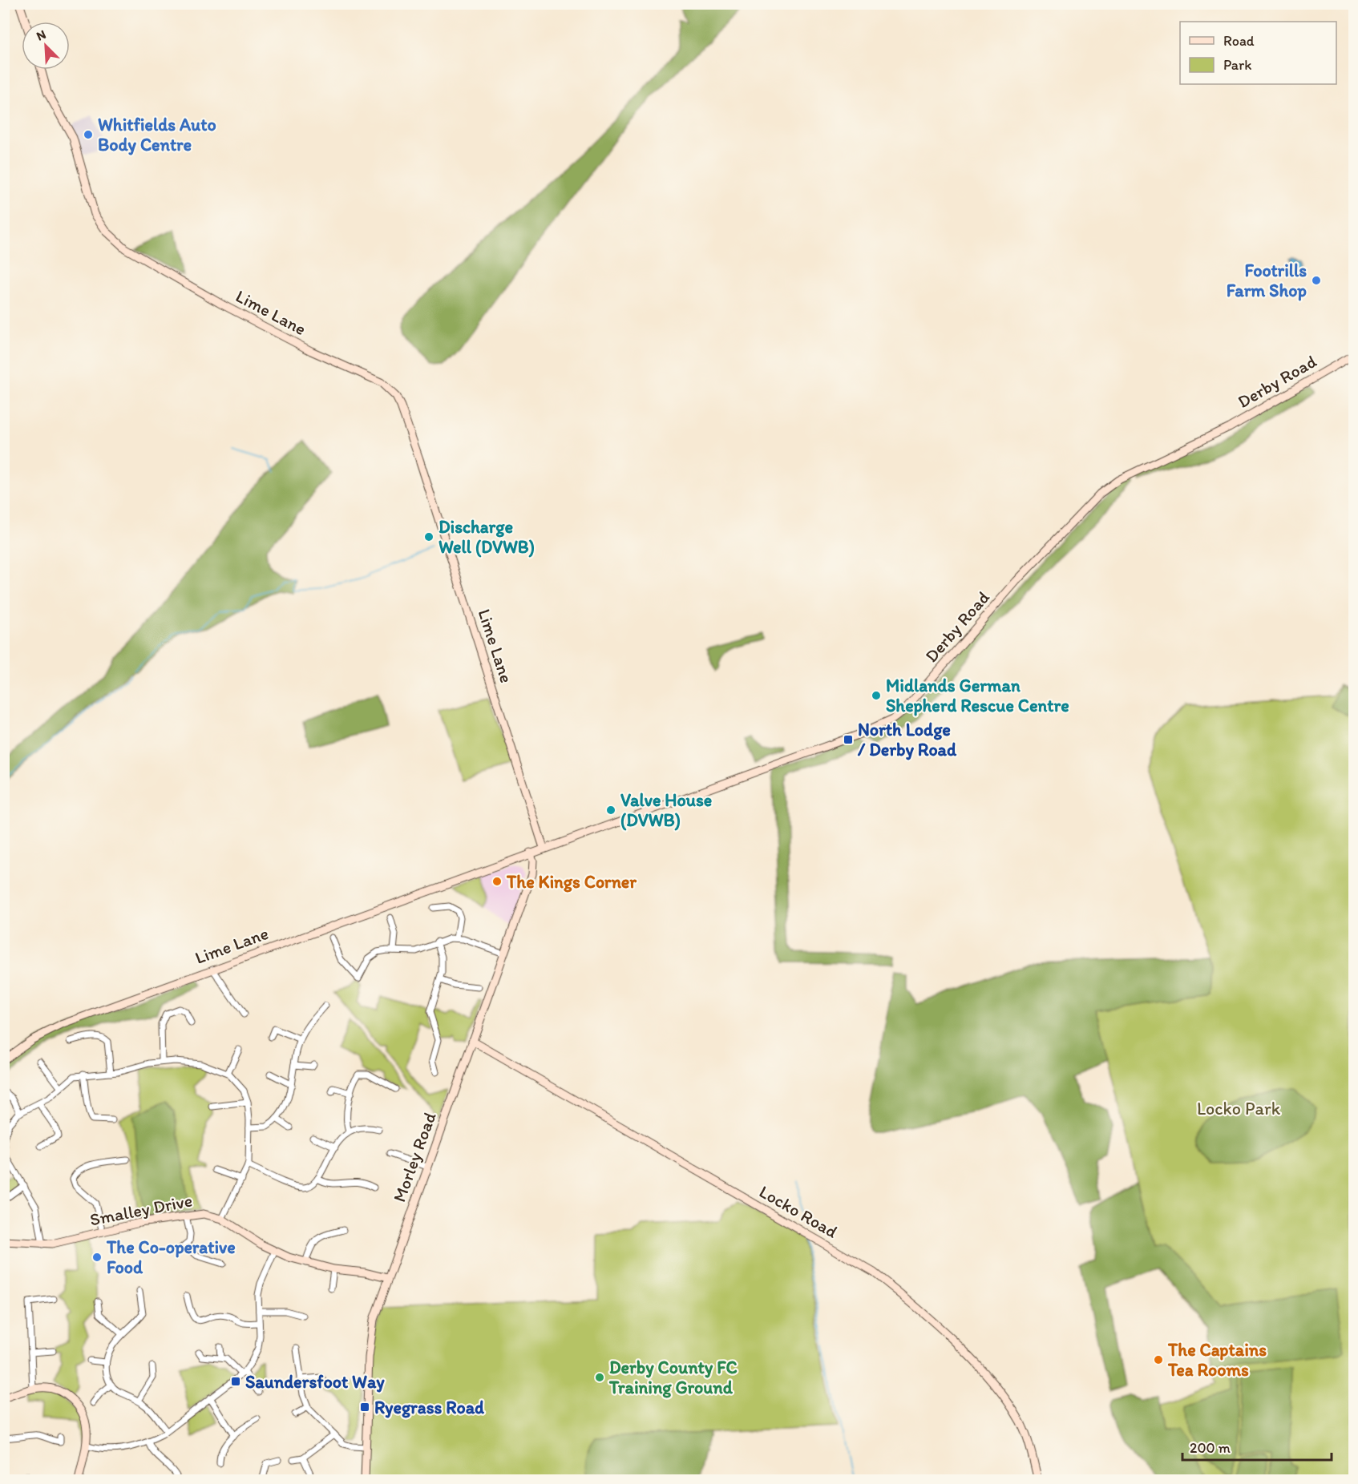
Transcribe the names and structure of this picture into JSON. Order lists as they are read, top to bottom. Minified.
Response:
{"streets":{"street":["Lime Lane","Derby Road","Morley Road","Smalley Drive","Locko Road"]},"crossings":[["Lime Lane","Derby Road"],["Lime Lane","Morley Road"],["Morley Road","Smalley Drive"],["Morley Road","Locko Road"]],"parks":["Locko Park"],"places":{"other":["Whitfields Auto Body Centre","Footrills Farm Shop","Discharge Well (DVWB)","Midlands German Shepherd Rescue Centre","Valve House (DVWB)","The Kings Corner","The Co-operative Food","The Captains Tea Rooms","Derby County FC Training Ground"],"transit":["North Lodge / Derby Road","Saundersfoot Way","Ryegrass Road"]},"legend":["Road","Park"],"scale_bar":"200 m","north":"top left"}
